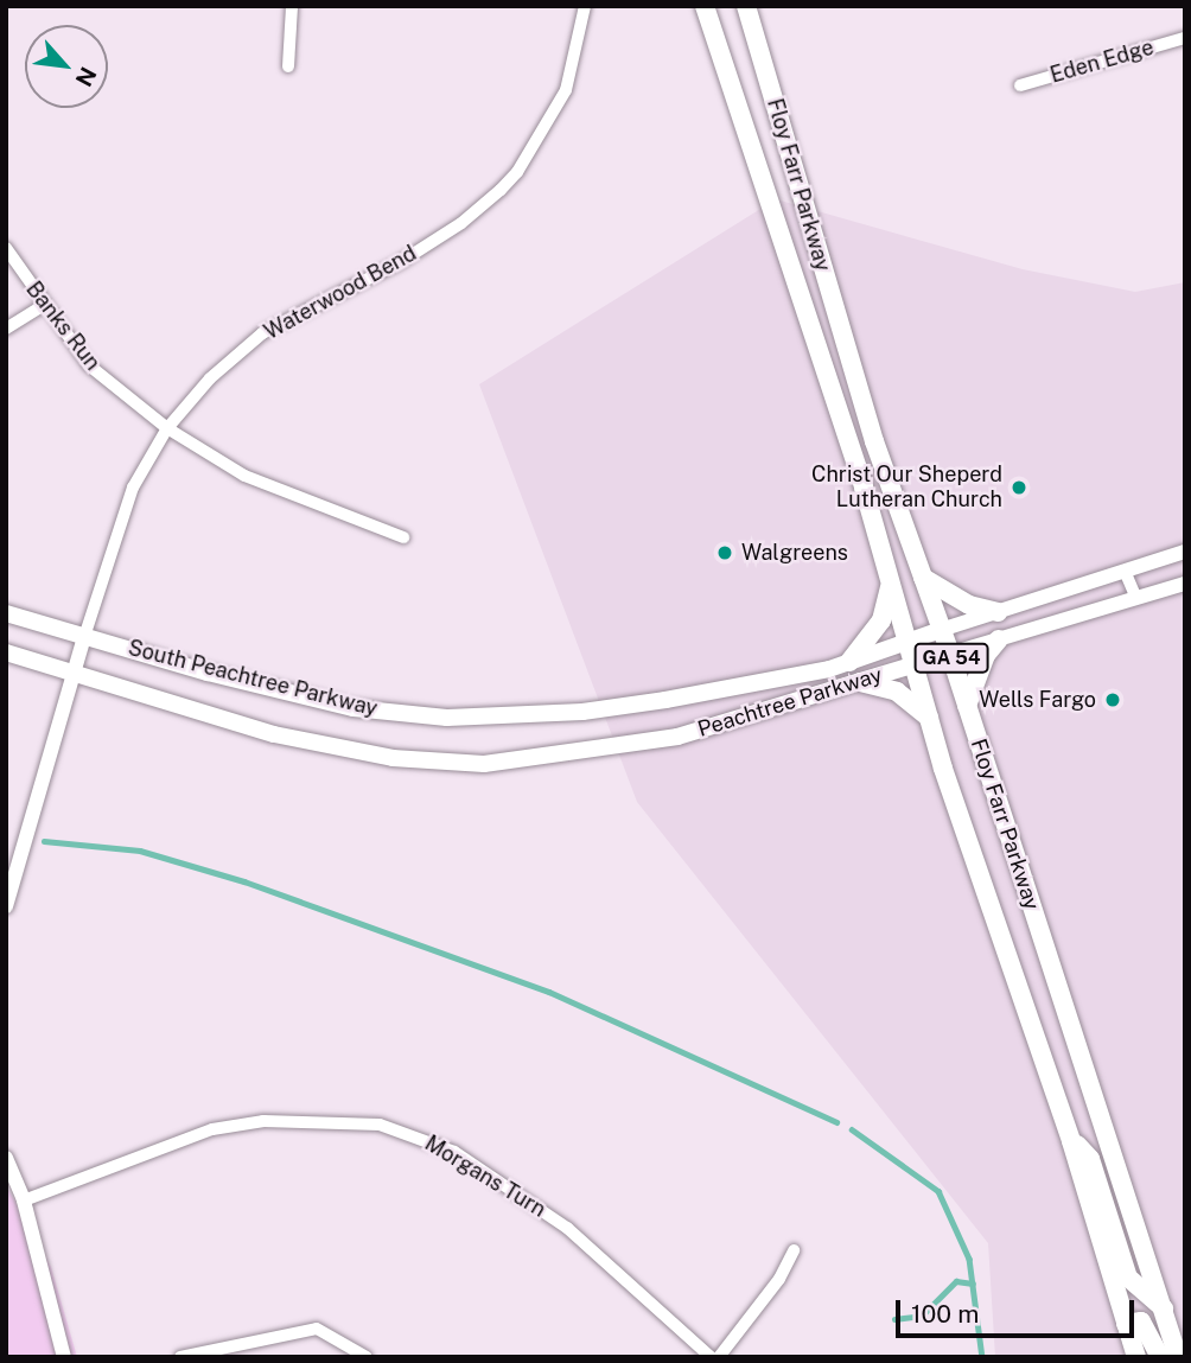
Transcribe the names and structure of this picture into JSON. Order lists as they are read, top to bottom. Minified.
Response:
{"streets":{"main road":["Floy Farr Parkway","GA 54","South Peachtree Parkway","Peachtree Parkway"],"street":["Eden Edge","Waterwood Bend","Banks Run","Morgans Turn"]},"crossings":[["Floy Farr Parkway","South Peachtree Parkway"],["Floy Farr Parkway","Peachtree Parkway"],["Waterwood Bend","Banks Run"],["Waterwood Bend","South Peachtree Parkway"],["South Peachtree Parkway","Peachtree Parkway"]],"places":["Christ Our Sheperd Lutheran Church","Walgreens","Wells Fargo"],"scale_bar":"100 m","north":"bottom right"}
